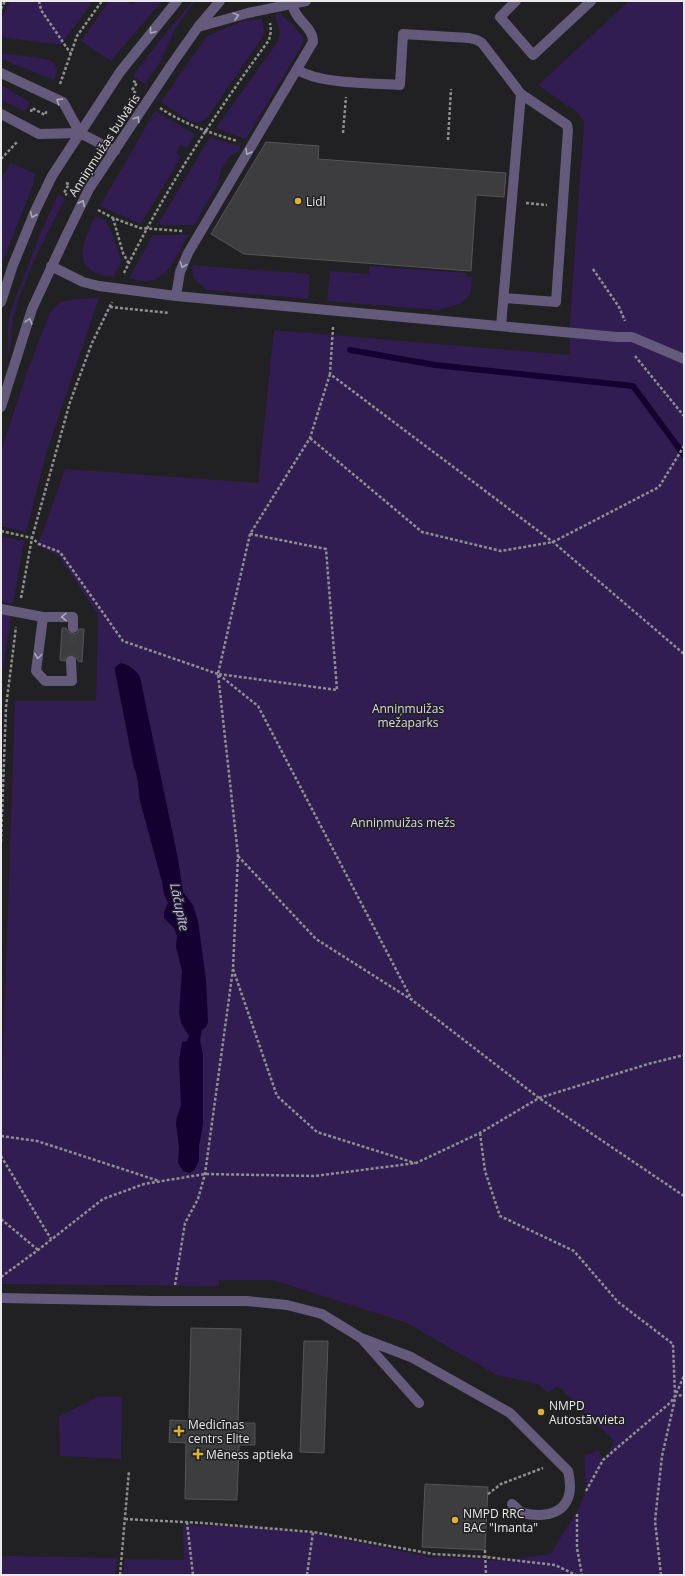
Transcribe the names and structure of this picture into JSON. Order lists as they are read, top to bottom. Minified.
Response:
{"streets":{"street":["Anniņmuižas bulvāris"]},"water":["Lāčupīte"],"parks":["Anniņmuižas mežaparks","Anniņmuižas mežs"],"places":{"other":["Lidl","NMPD Autostāvvieta","NMPD RRC BAC \"Imanta\""],"health":["Medicīnas centrs Elite","Mēness aptieka"]}}
